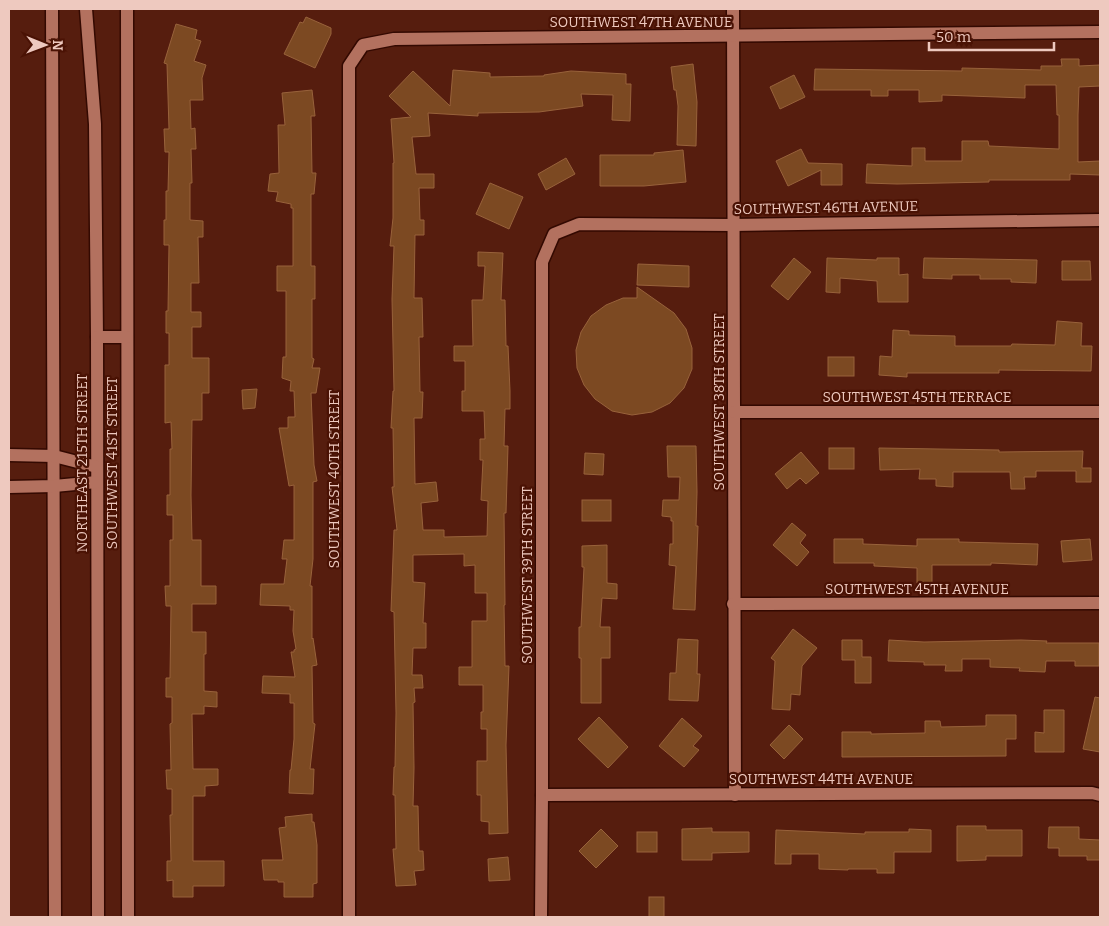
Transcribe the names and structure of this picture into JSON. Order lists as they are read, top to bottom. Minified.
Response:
{"streets":{"street":["SOUTHWEST 47TH AVENUE","SOUTHWEST 46TH AVENUE","SOUTHWEST 45TH TERRACE","SOUTHWEST 38TH STREET","NORTHEAST 215TH STREET","SOUTHWEST 41ST STREET","SOUTHWEST 40TH STREET","SOUTHWEST 39TH STREET","SOUTHWEST 45TH AVENUE","SOUTHWEST 44TH AVENUE"]},"crossings":[["SOUTHWEST 47TH AVENUE","SOUTHWEST 38TH STREET"],["SOUTHWEST 47TH AVENUE","SOUTHWEST 40TH STREET"],["SOUTHWEST 46TH AVENUE","SOUTHWEST 38TH STREET"],["SOUTHWEST 46TH AVENUE","SOUTHWEST 39TH STREET"],["SOUTHWEST 45TH TERRACE","SOUTHWEST 38TH STREET"],["SOUTHWEST 38TH STREET","SOUTHWEST 45TH AVENUE"],["SOUTHWEST 38TH STREET","SOUTHWEST 44TH AVENUE"],["SOUTHWEST 39TH STREET","SOUTHWEST 44TH AVENUE"]],"scale_bar":"50 m","north":"right"}
